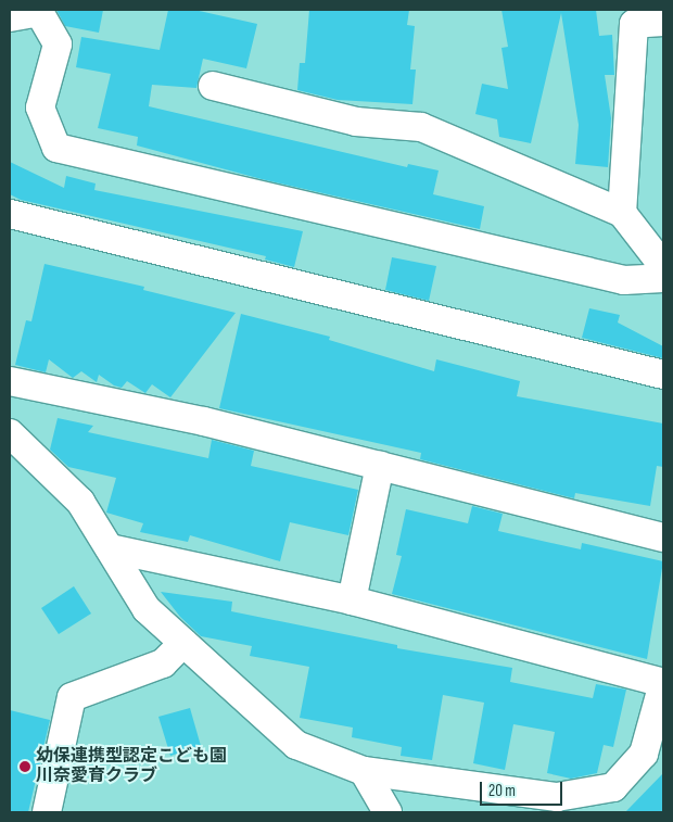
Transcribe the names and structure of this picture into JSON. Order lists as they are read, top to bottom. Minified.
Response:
{"places":["幼保連携型認定こども園 川奈愛育クラブ"],"scale_bar":"20 m"}
